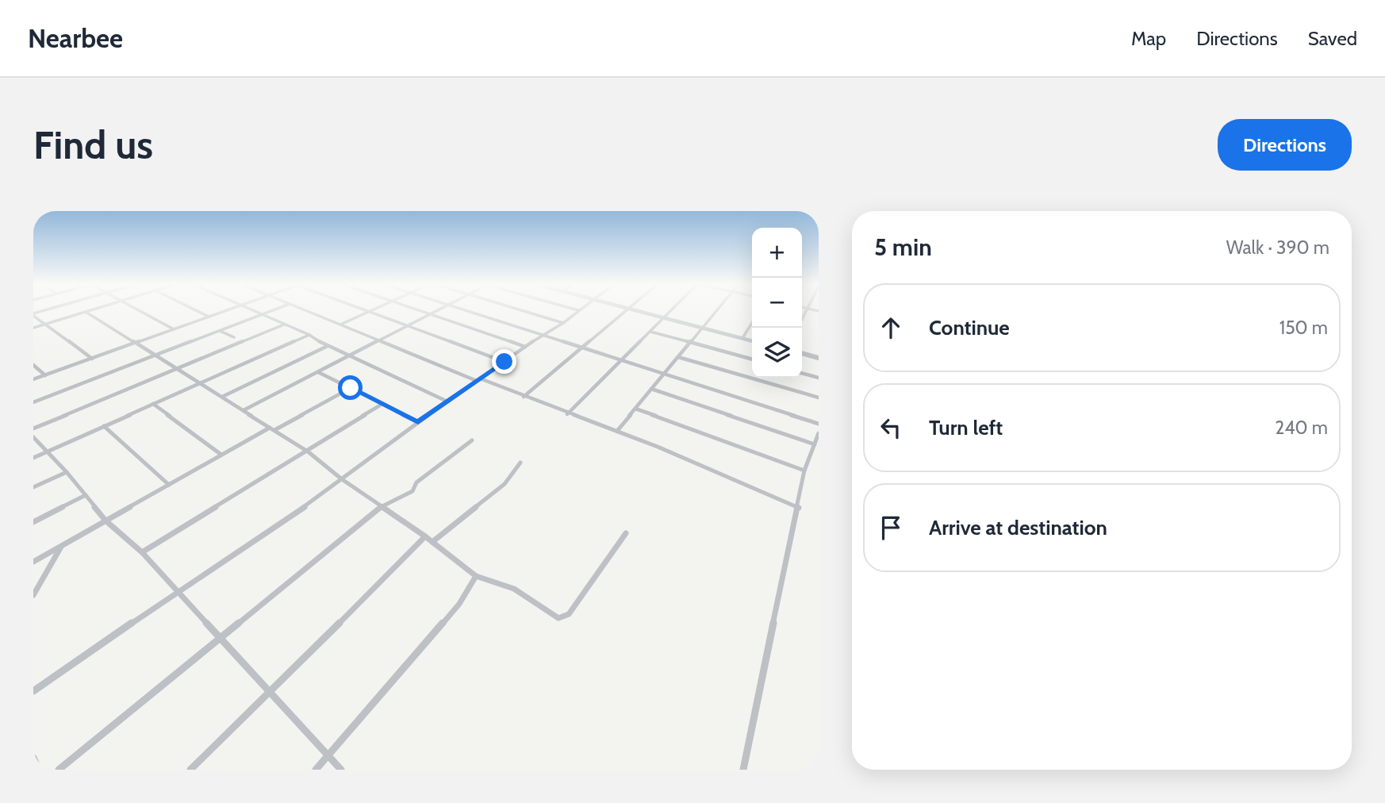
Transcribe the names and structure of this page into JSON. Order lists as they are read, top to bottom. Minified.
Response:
{"page":{"header":"Nearbee","nav":["Map","Directions","Saved"],"buttons":"Directions","title":"Find us","heading":["5 min","Walk · 390 m"],"map_buttons":["+","−"],"list":[["Continue","150 m"],["Turn left","240 m"],"Arrive at destination"]}}
